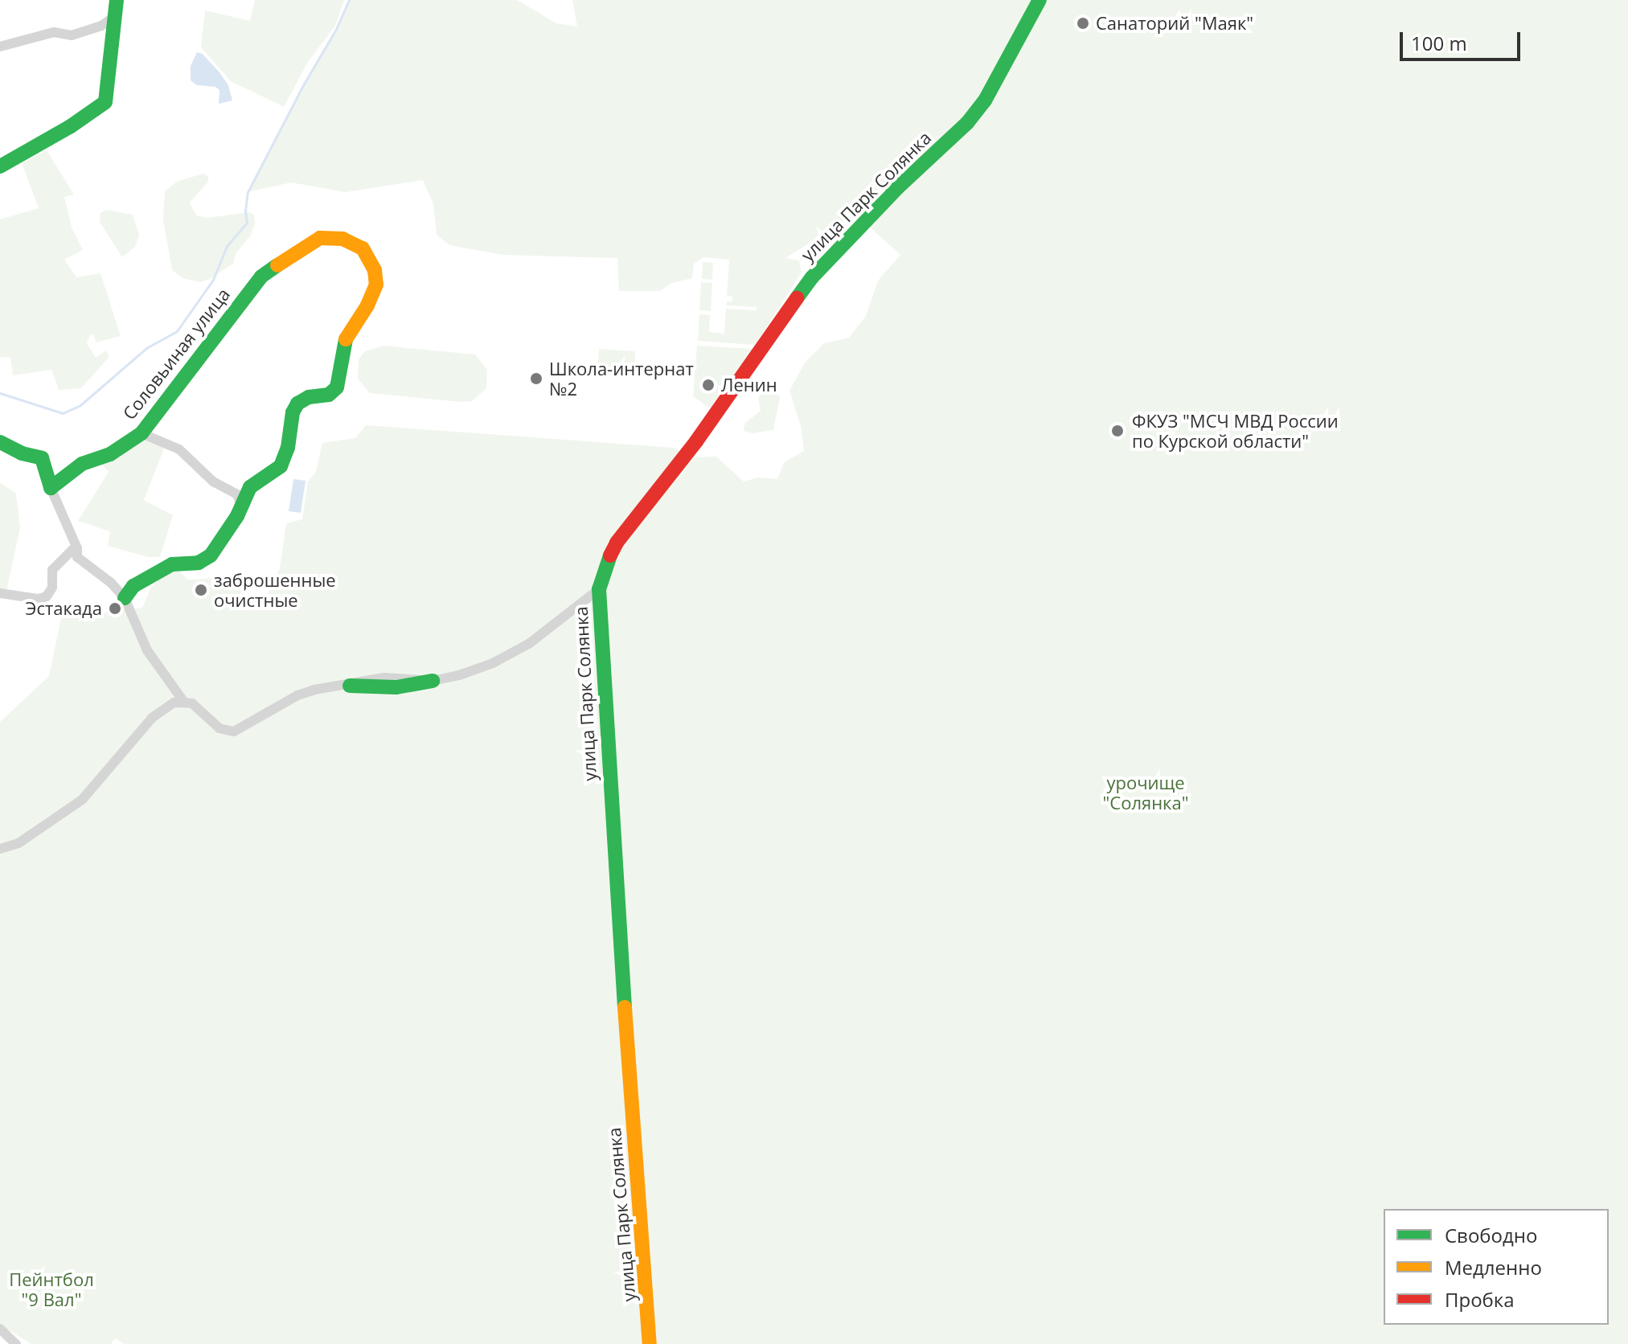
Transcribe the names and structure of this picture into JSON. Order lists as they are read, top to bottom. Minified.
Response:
{"streets":{"street":["улица Парк Солянка","Соловьиная улица"]},"parks":["урочище \"Солянка\"","Пейнтбол \"9 Вал\""],"places":["Санаторий \"Маяк\"","Школа-интернат №2","Ленин","ФКУЗ \"МСЧ МВД России по Курской области\"","заброшенные очистные","Эстакада"],"legend":["Свободно","Медленно","Пробка"],"scale_bar":"100 m"}
